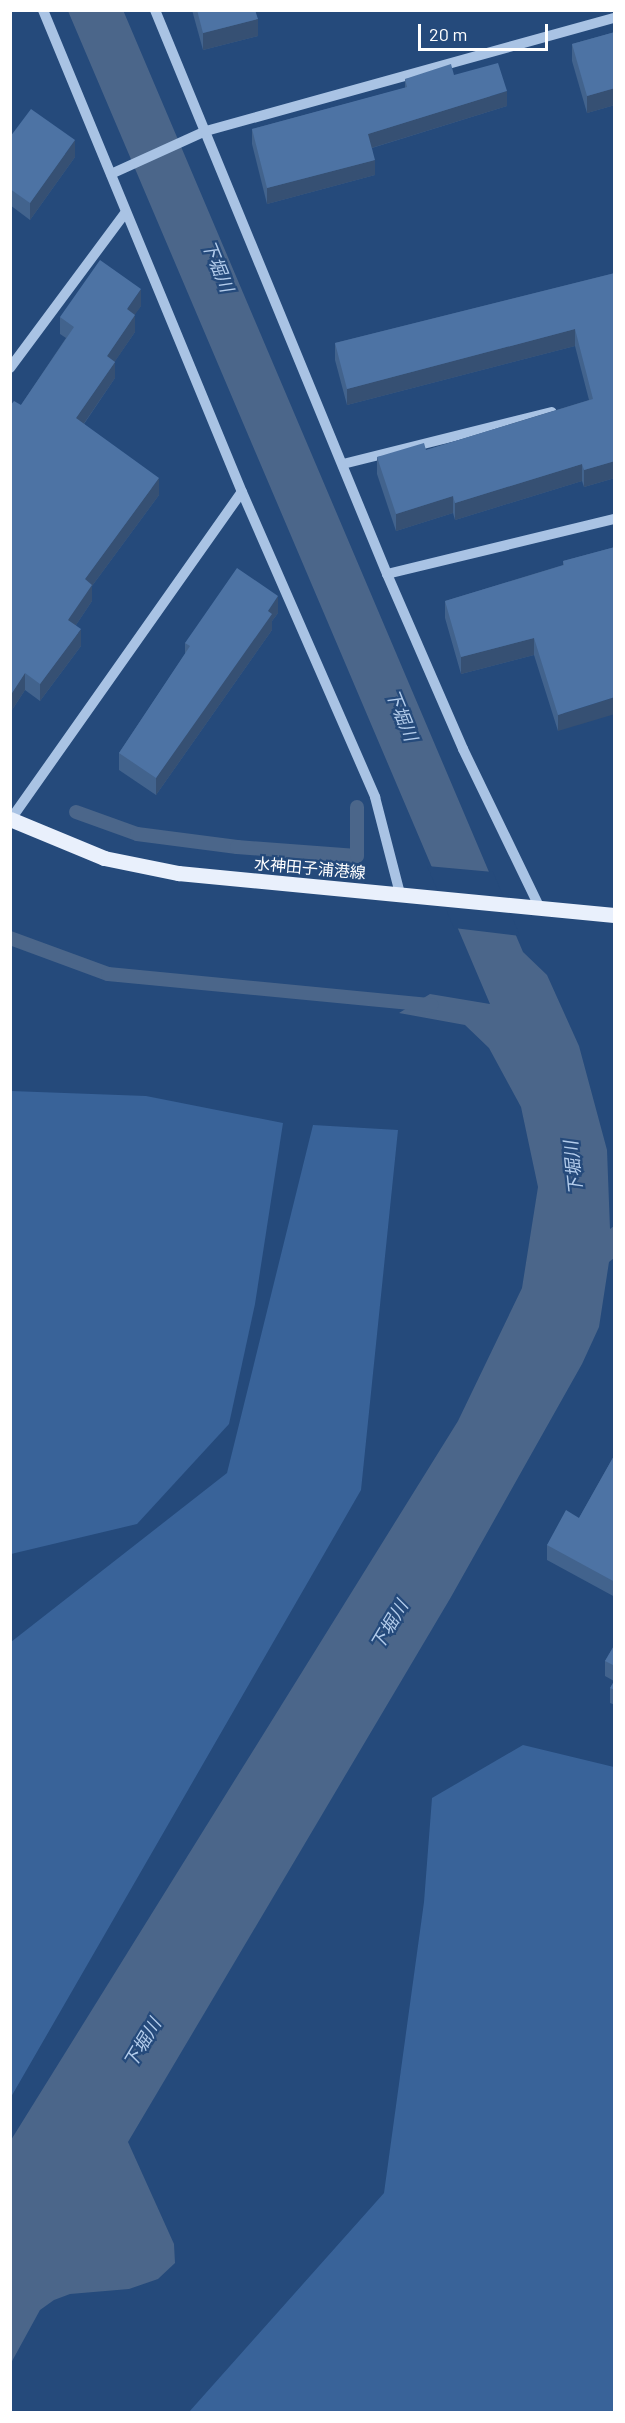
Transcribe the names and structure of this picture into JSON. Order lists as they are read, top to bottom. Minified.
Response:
{"streets":{"main road":["水神田子浦港線"]},"water":["下堀川"],"scale_bar":"20 m"}
